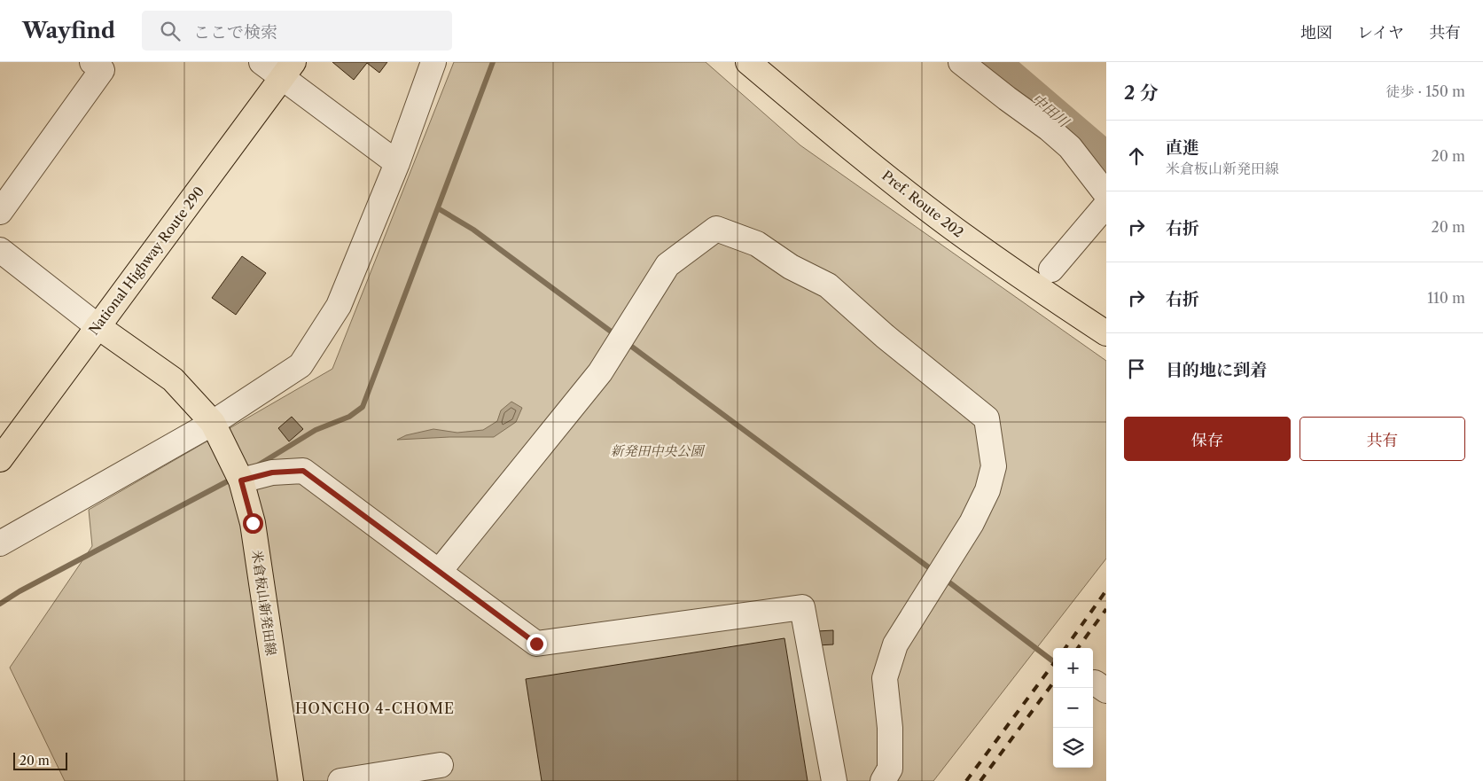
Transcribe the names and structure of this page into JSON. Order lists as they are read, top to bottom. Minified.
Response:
{"streets":{"main road":["Pref. Route 202","National Highway Route 290","米倉板山新発田線"]},"crossings":[["National Highway Route 290","米倉板山新発田線"]],"districts":["HONCHO 4-CHOME"],"water":["中田川"],"parks":["新発田中央公園"],"scale_bar":"20 m","page":{"header":"Wayfind","search":"ここで検索","nav":["地図","レイヤ","共有"],"heading":["2 分","徒歩 · 150 m"],"list":[["直進","米倉板山新発田線","20 m"],["右折","20 m"],["右折","110 m"],"目的地に到着"],"buttons":["保存","共有"],"map_buttons":["+","−"],"scale":"20 m"}}
